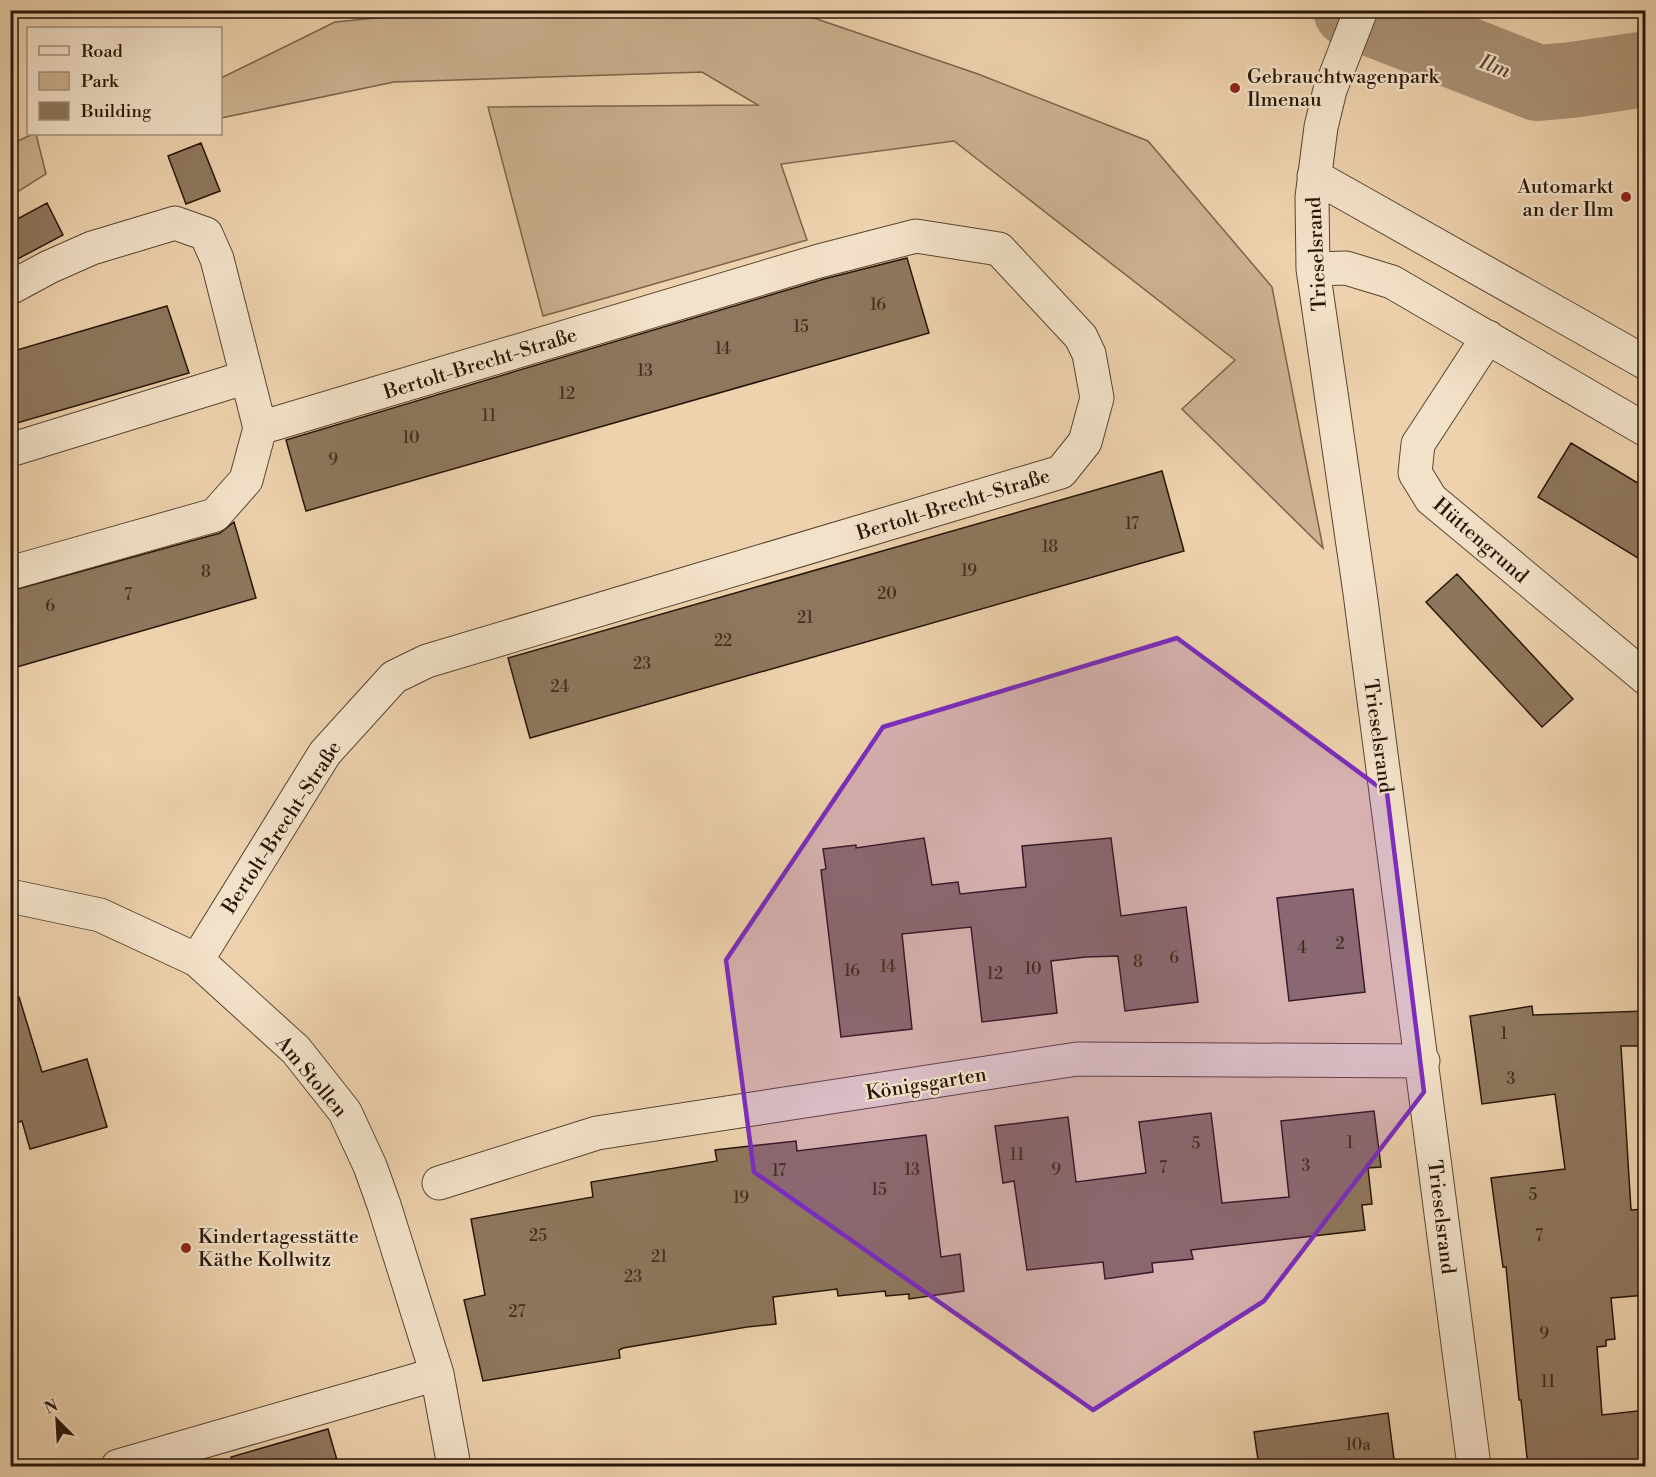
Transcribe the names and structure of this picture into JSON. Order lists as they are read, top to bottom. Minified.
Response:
{"streets":{"street":["Trieselsrand","Bertolt-Brecht-Straße","Hüttengrund","Am Stollen","Königsgarten"]},"crossings":[["Trieselsrand","Königsgarten"],["Bertolt-Brecht-Straße","Am Stollen"]],"water":["Ilm"],"places":["Gebrauchtwagenpark Ilmenau","Automarkt an der Ilm","Kindertagesstätte Käthe Kollwitz"],"house_numbers":["16","15","14","13","12","11","10","9","17","18","19","8","20","7","6","21","22","23","24","2","4","6","8","14","10","16","12","1","3","1","5","11","3","7","13","9","17","15","5","19","25","7","21","23","27","9","11","10a"],"legend":["Road","Park","Building"],"north":"top left"}
